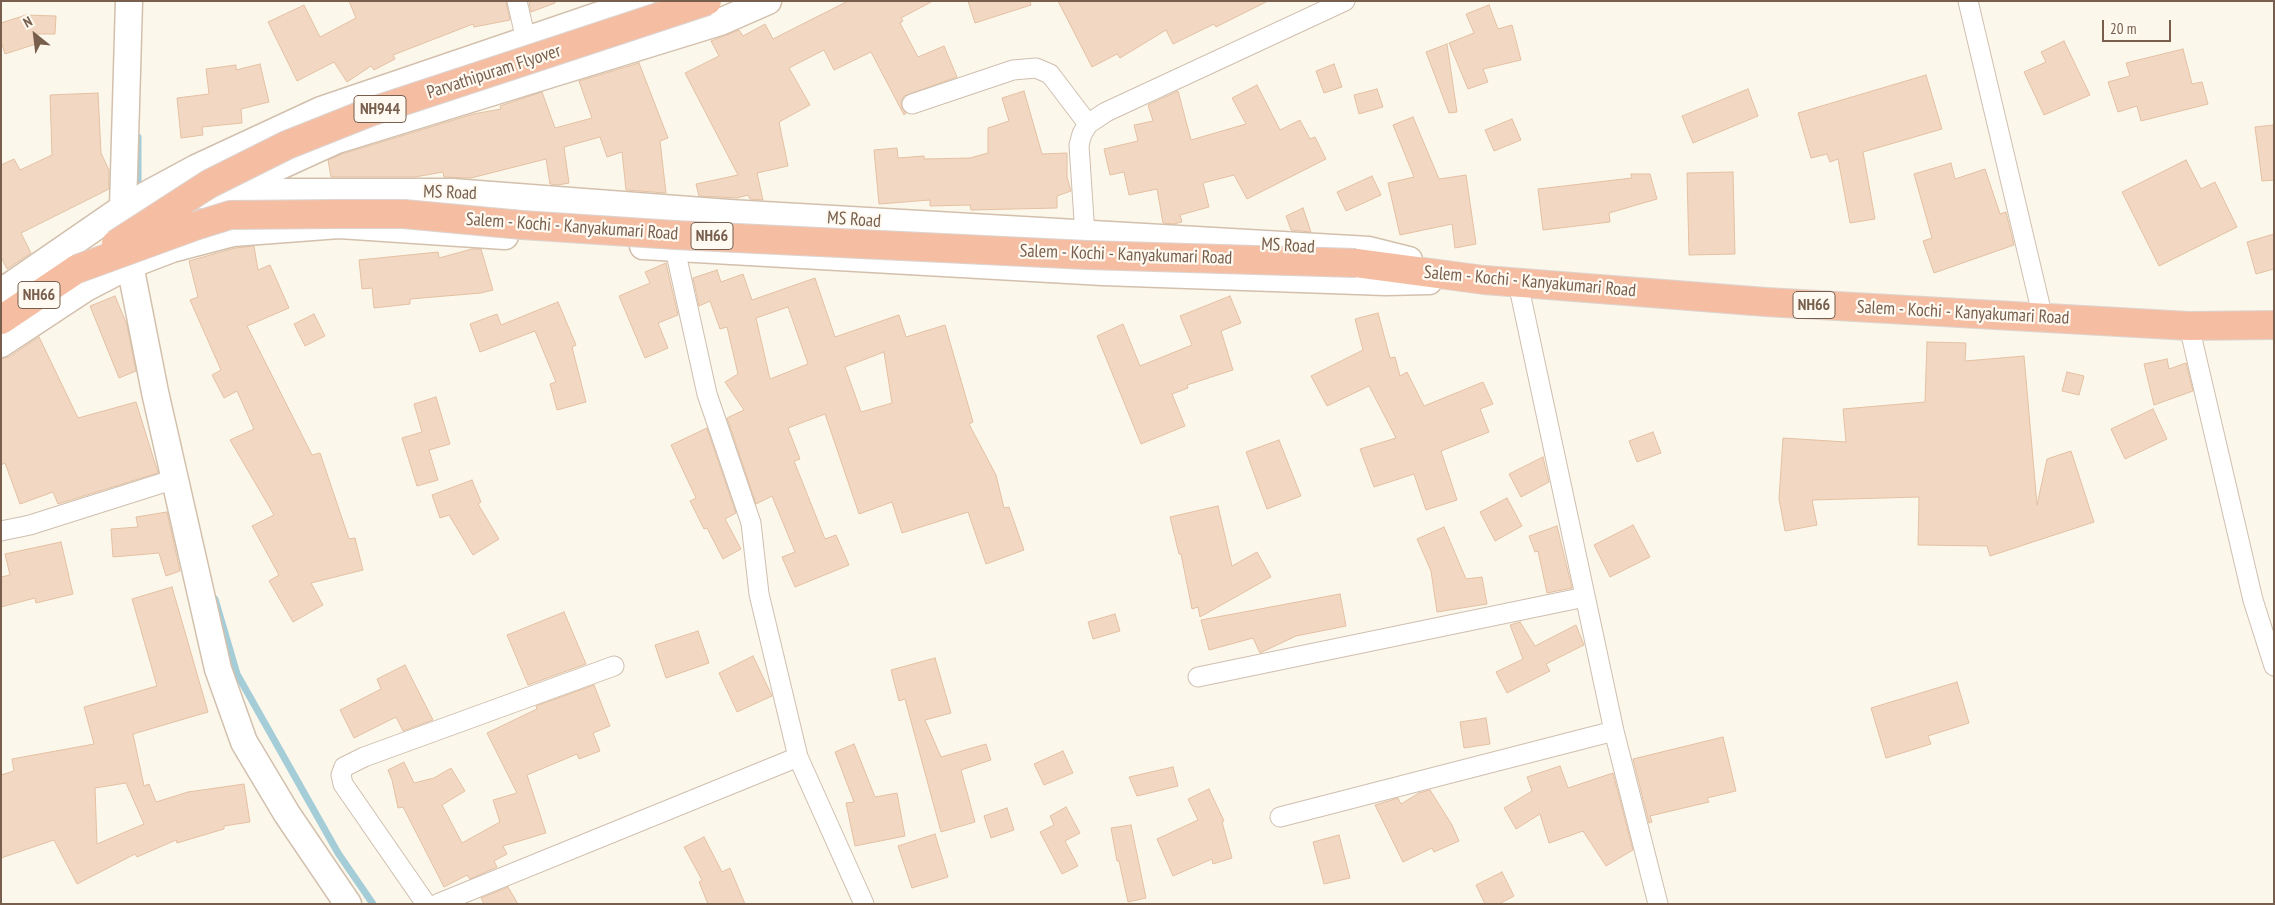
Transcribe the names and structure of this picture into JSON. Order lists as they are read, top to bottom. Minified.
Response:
{"streets":{"highway":["Parvathipuram Flyover","NH944","Salem - Kochi - Kanyakumari Road","NH66"],"street":["MS Road"]},"crossings":[["Parvathipuram Flyover","Salem - Kochi - Kanyakumari Road"],["MS Road","Salem - Kochi - Kanyakumari Road"]],"scale_bar":"20 m","north":"top left"}
